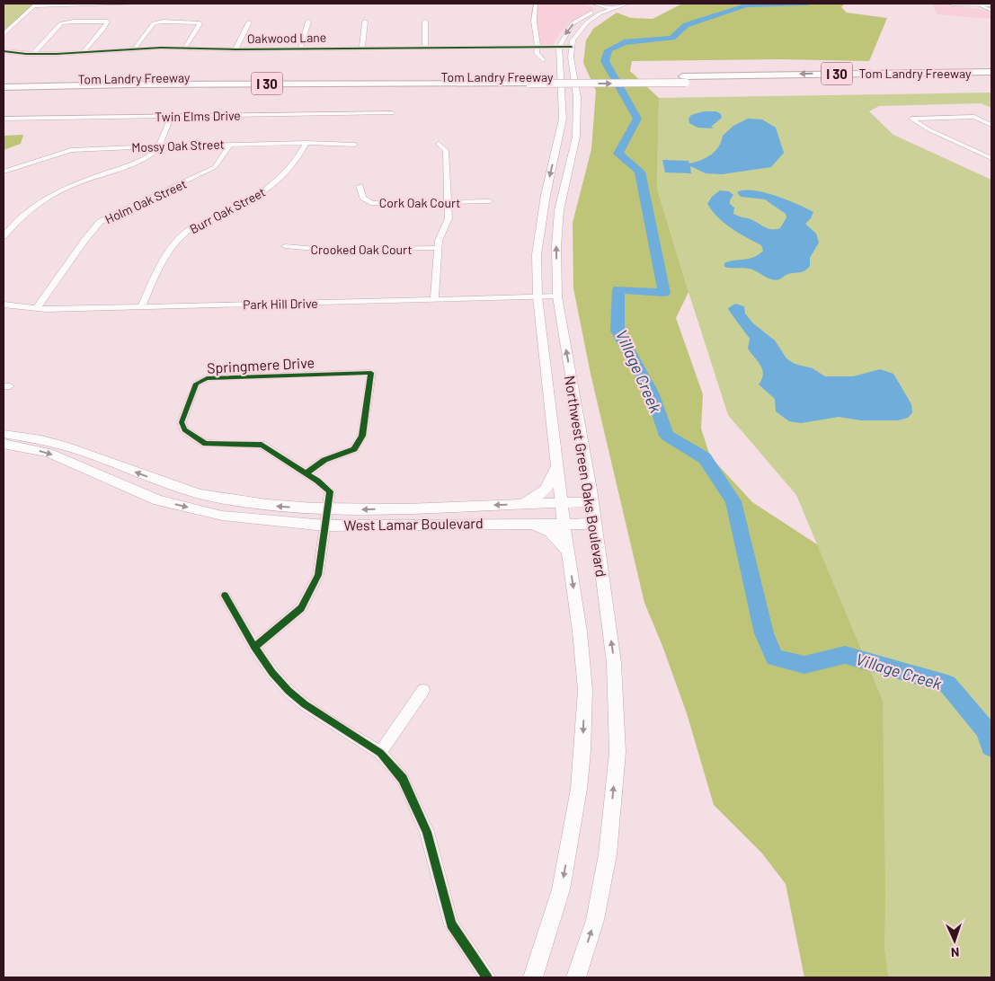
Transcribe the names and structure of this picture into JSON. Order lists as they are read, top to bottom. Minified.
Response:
{"streets":{"highway":["Tom Landry Freeway","I 30"],"main road":["Northwest Green Oaks Boulevard","West Lamar Boulevard"],"street":["Oakwood Lane","Twin Elms Drive","Mossy Oak Street","Holm Oak Street","Cork Oak Court","Burr Oak Street","Crooked Oak Court","Park Hill Drive","Springmere Drive"]},"crossings":[["Oakwood Lane","Northwest Green Oaks Boulevard"],["Mossy Oak Street","Holm Oak Street"],["Mossy Oak Street","Burr Oak Street"],["Holm Oak Street","Park Hill Drive"],["Burr Oak Street","Park Hill Drive"],["Park Hill Drive","Northwest Green Oaks Boulevard"],["Springmere Drive","West Lamar Boulevard"],["Northwest Green Oaks Boulevard","West Lamar Boulevard"]],"water":["Village Creek"],"north":"bottom"}
